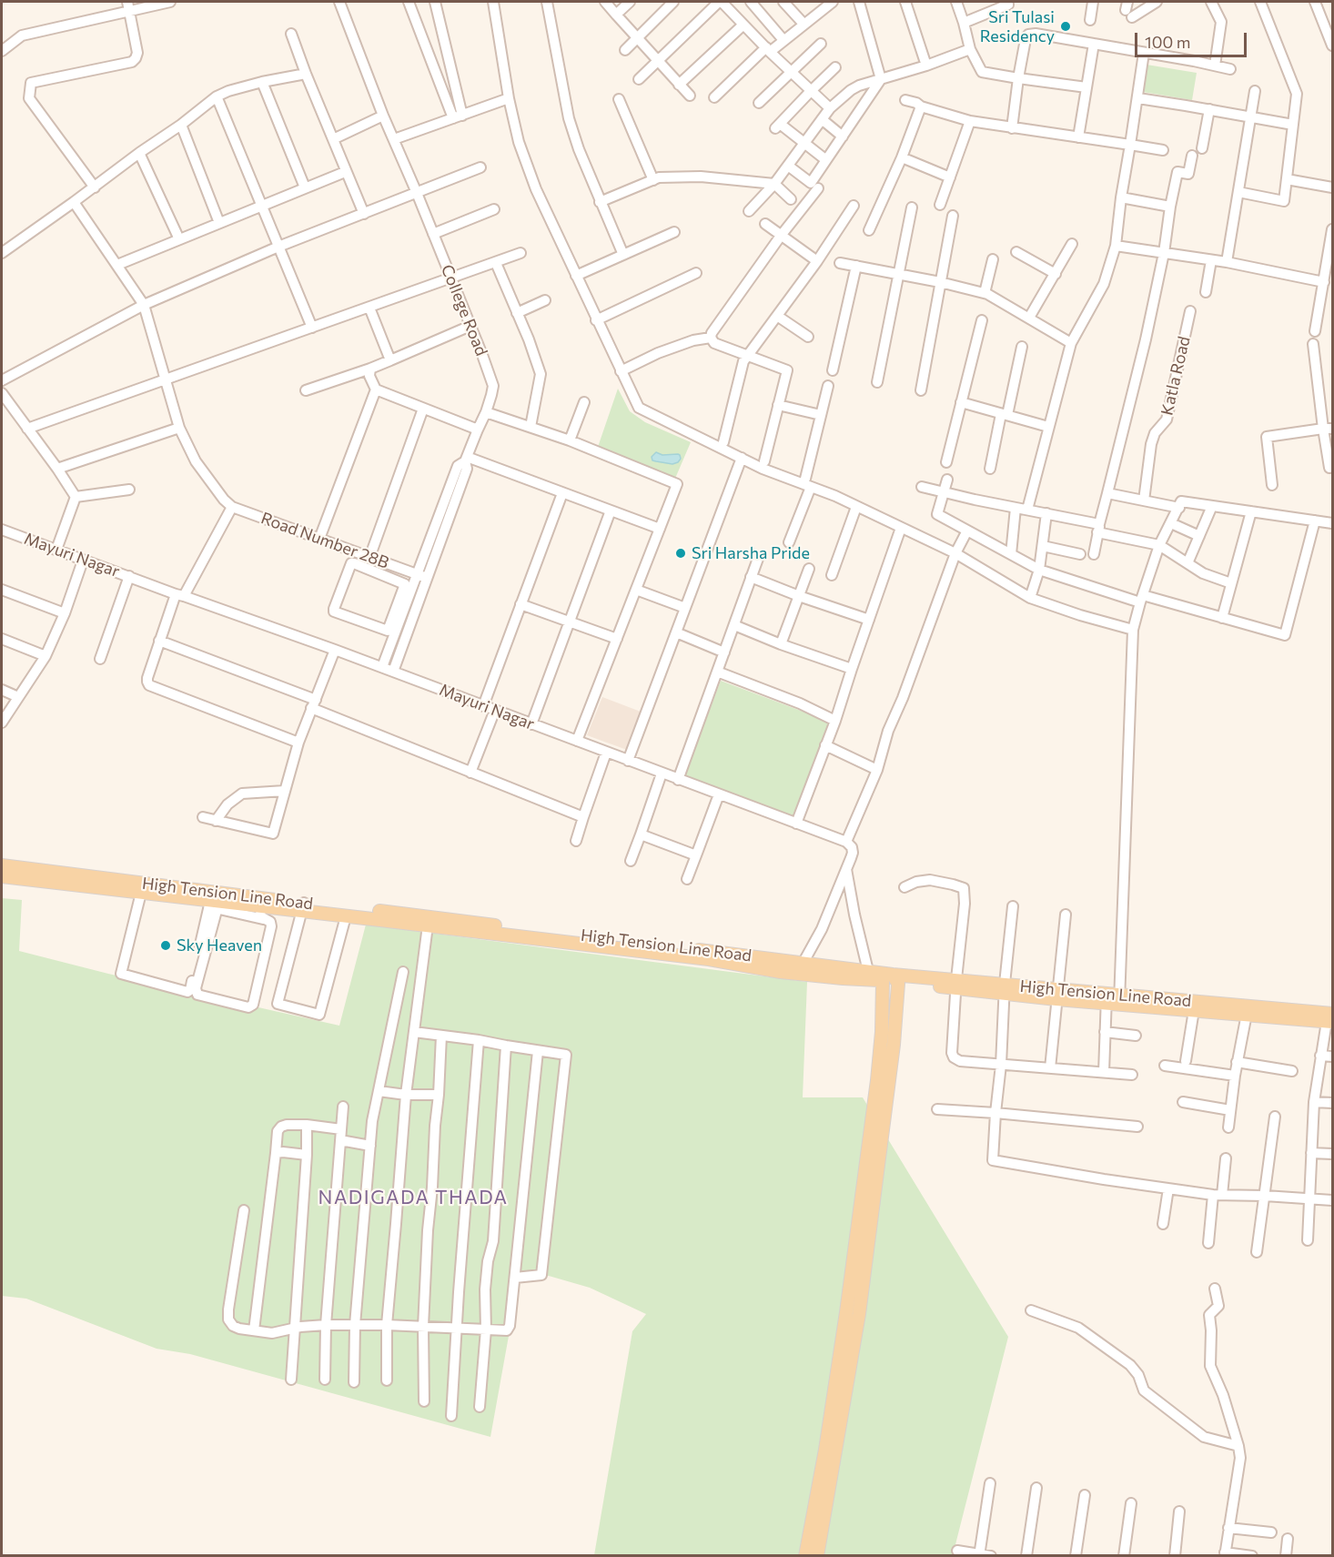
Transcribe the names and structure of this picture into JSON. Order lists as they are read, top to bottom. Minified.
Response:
{"streets":{"main road":["High Tension Line Road"],"street":["College Road","Katla Road","Road Number 28B","Mayuri Nagar"]},"crossings":[["College Road","Road Number 28B"]],"districts":["NADIGADA THADA"],"places":["Sri Tulasi Residency","Sri Harsha Pride","Sky Heaven"],"scale_bar":"100 m"}
